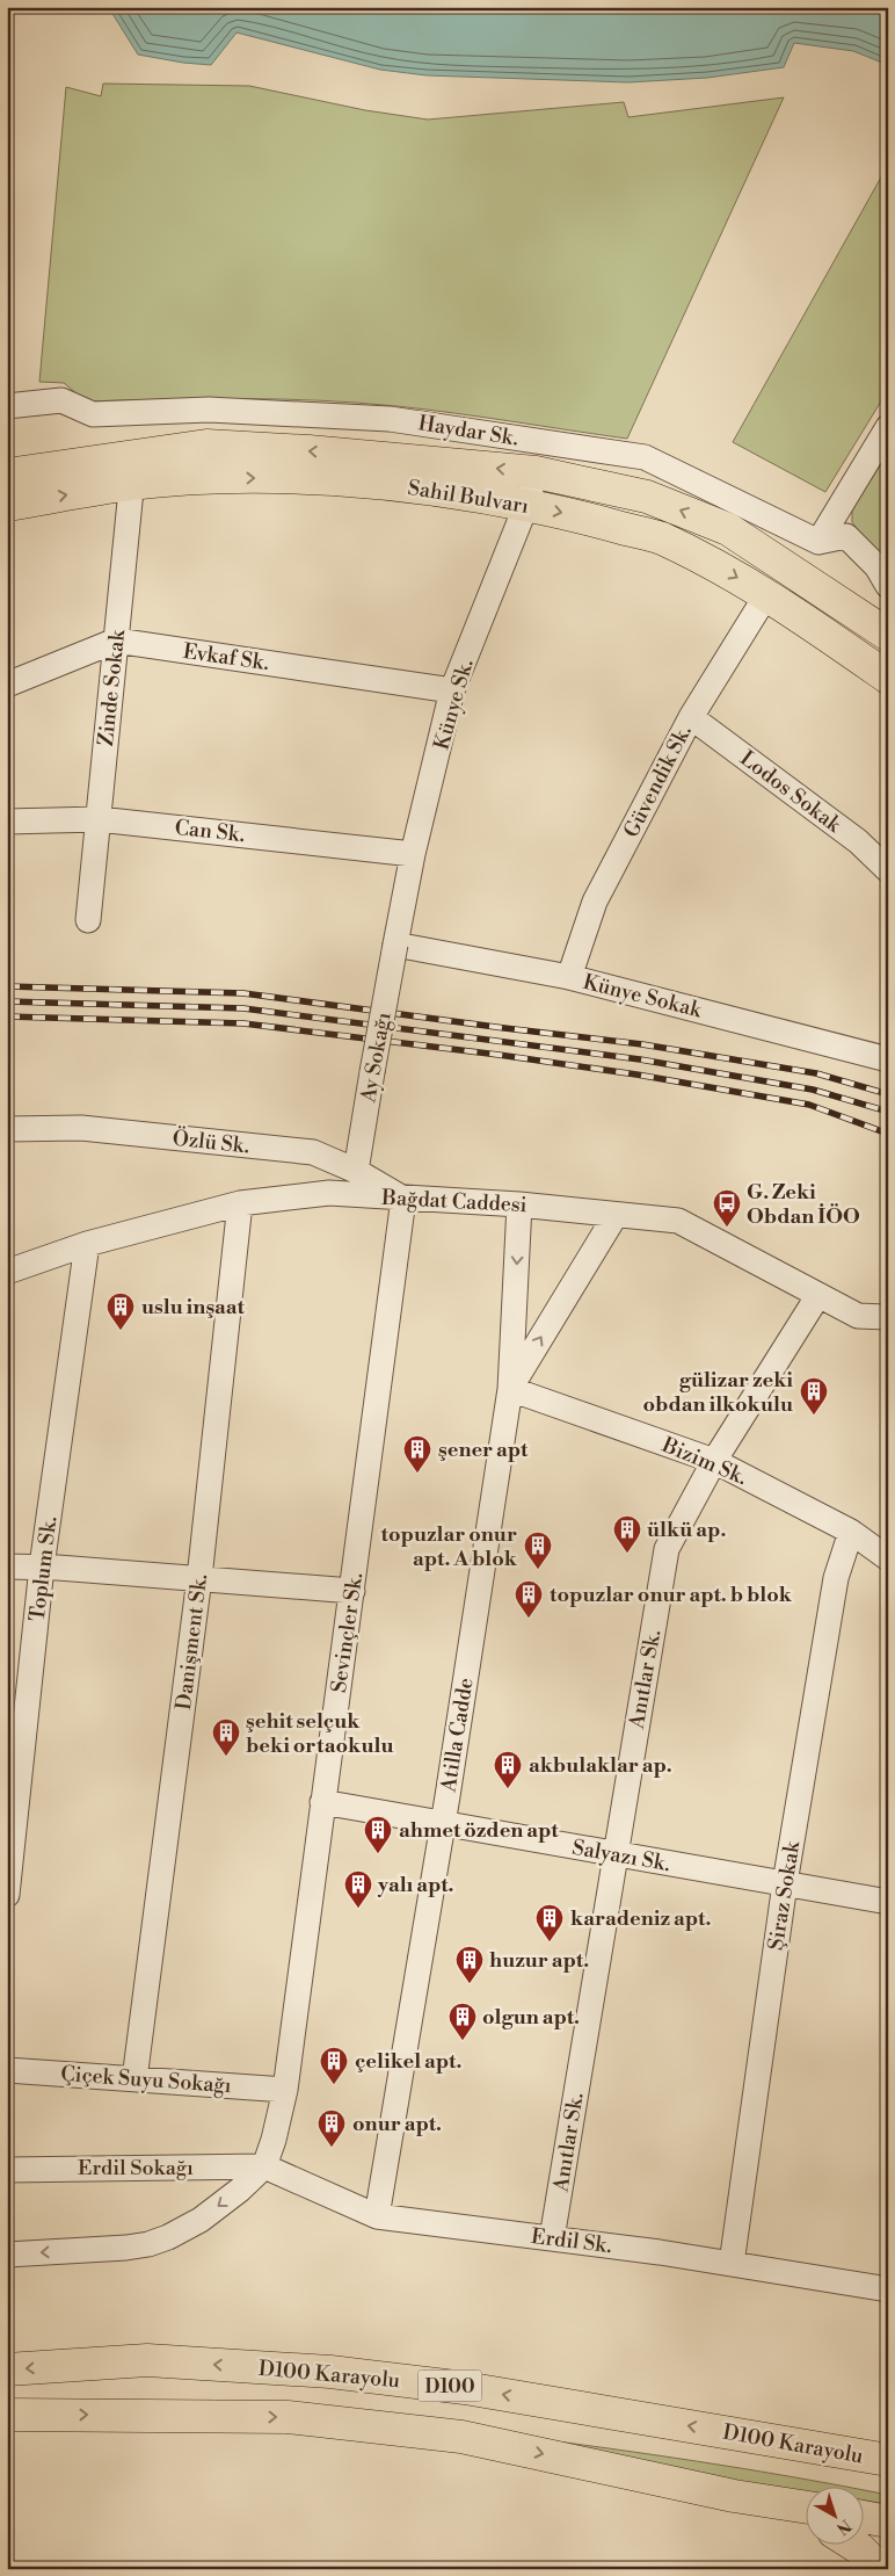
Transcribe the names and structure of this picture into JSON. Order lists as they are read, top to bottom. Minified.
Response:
{"streets":{"highway":["Sahil Bulvarı","D100 Karayolu","D100"],"street":["Haydar Sk.","Evkaf Sk.","Zinde Sokak","Künye Sk.","Güvendik Sk.","Lodos Sokak","Can Sk.","Künye Sokak","Ay Sokağı","Özlü Sk.","Bağdat Caddesi","Bizim Sk.","Toplum Sk.","Sevinçler Sk.","Danişment Sk.","Anıtlar Sk.","Atilla Cadde","Salyazı Sk.","Şiraz Sokak","Çiçek Suyu Sokağı","Erdil Sokağı","Erdil Sk."]},"crossings":[["Sahil Bulvarı","Zinde Sokak"],["Sahil Bulvarı","Künye Sk."],["Sahil Bulvarı","Güvendik Sk."],["Evkaf Sk.","Zinde Sokak"],["Evkaf Sk.","Künye Sk."],["Zinde Sokak","Can Sk."],["Künye Sk.","Can Sk."],["Künye Sk.","Künye Sokak"],["Künye Sk.","Ay Sokağı"],["Güvendik Sk.","Lodos Sokak"],["Güvendik Sk.","Künye Sokak"],["Künye Sokak","Ay Sokağı"],["Ay Sokağı","Özlü Sk."],["Özlü Sk.","Bağdat Caddesi"],["Özlü Sk.","Sevinçler Sk."],["Bağdat Caddesi","Toplum Sk."],["Bağdat Caddesi","Sevinçler Sk."],["Bağdat Caddesi","Danişment Sk."],["Bağdat Caddesi","Anıtlar Sk."],["Bağdat Caddesi","Atilla Cadde"],["Bizim Sk.","Anıtlar Sk."],["Bizim Sk.","Atilla Cadde"],["Bizim Sk.","Şiraz Sokak"],["Sevinçler Sk.","Salyazı Sk."],["Sevinçler Sk.","Çiçek Suyu Sokağı"],["Sevinçler Sk.","Erdil Sokağı"],["Sevinçler Sk.","Erdil Sk."],["Danişment Sk.","Çiçek Suyu Sokağı"],["Anıtlar Sk.","Salyazı Sk."],["Anıtlar Sk.","Erdil Sk."],["Atilla Cadde","Salyazı Sk."],["Atilla Cadde","Erdil Sk."],["Salyazı Sk.","Şiraz Sokak"],["Şiraz Sokak","Erdil Sk."],["Erdil Sokağı","Erdil Sk."]],"places":{"bus stop":["G. Zeki Obdan İÖO"],"building":["uslu inşaat","gülizar zeki obdan ilkokulu","şener apt","ülkü ap.","topuzlar onur apt. A blok","topuzlar onur apt. b blok","şehit selçuk beki ortaokulu","akbulaklar ap.","ahmet özden apt","yalı apt.","karadeniz apt.","huzur apt.","olgun apt.","çelikel apt.","onur apt."]},"north":"bottom right"}
